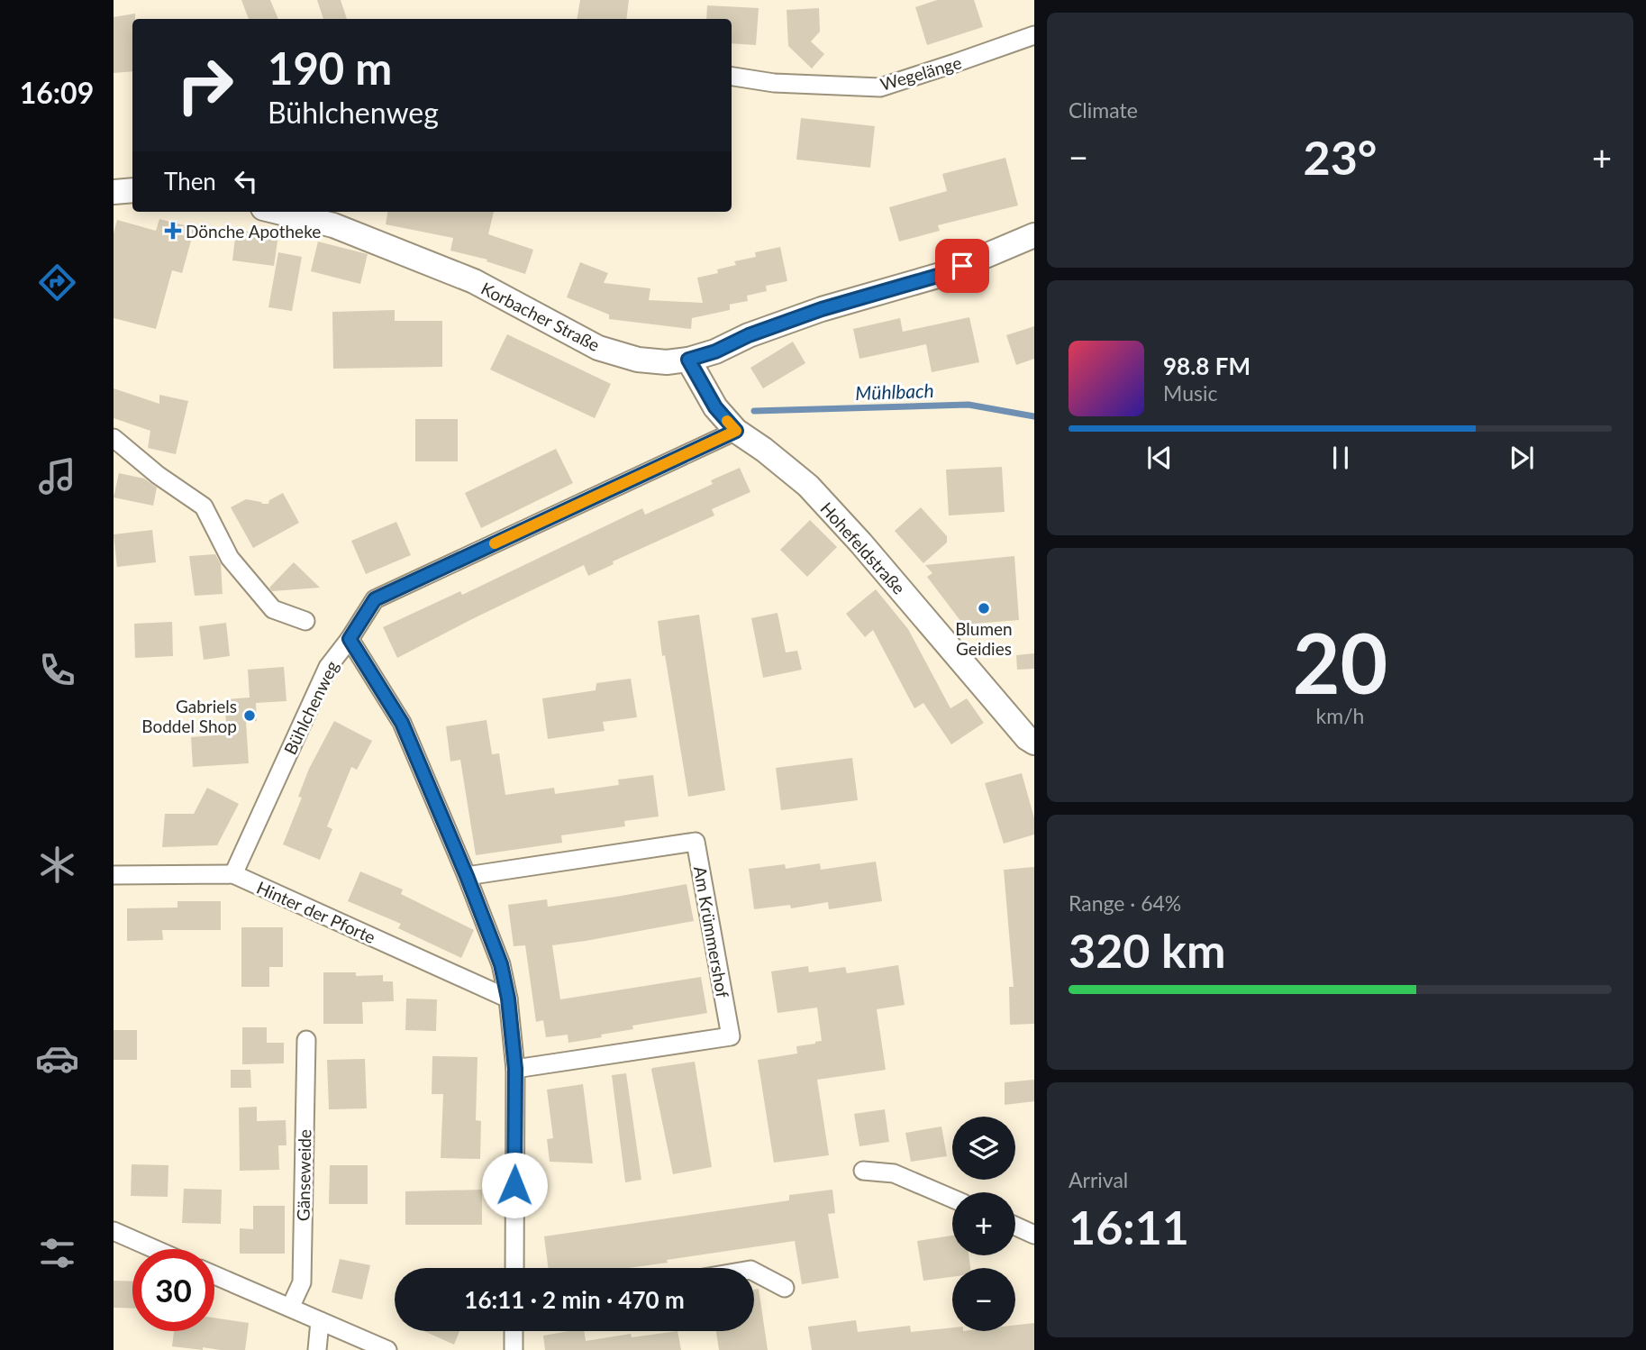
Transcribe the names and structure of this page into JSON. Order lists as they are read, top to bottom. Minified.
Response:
{"streets":{"street":["Wegelänge","Korbacher Straße","Hohefeldstraße","Bühlchenweg","Hinter der Pforte","Am Krümmershof","Gänseweide"]},"crossings":[["Korbacher Straße","Hohefeldstraße"],["Hohefeldstraße","Bühlchenweg"],["Bühlchenweg","Hinter der Pforte"]],"water":["Mühlbach"],"places":{"health":["Dönche Apotheke"],"other":["Blumen Geidies","Gabriels Boddel Shop"]},"page":{"tabs":"16:09","tile":["Climate",["20","km/h"],["Range · 64%","320 km"],["Arrival","16:11"]],"turn":["190 m","Bühlchenweg"],"heat":["−","23°","+"],"then":"Then","song":["98.8 FM","Music"],"map_buttons":["+","−"],"limit":"30","trip":"16:11 · 2 min · 470 m"}}
